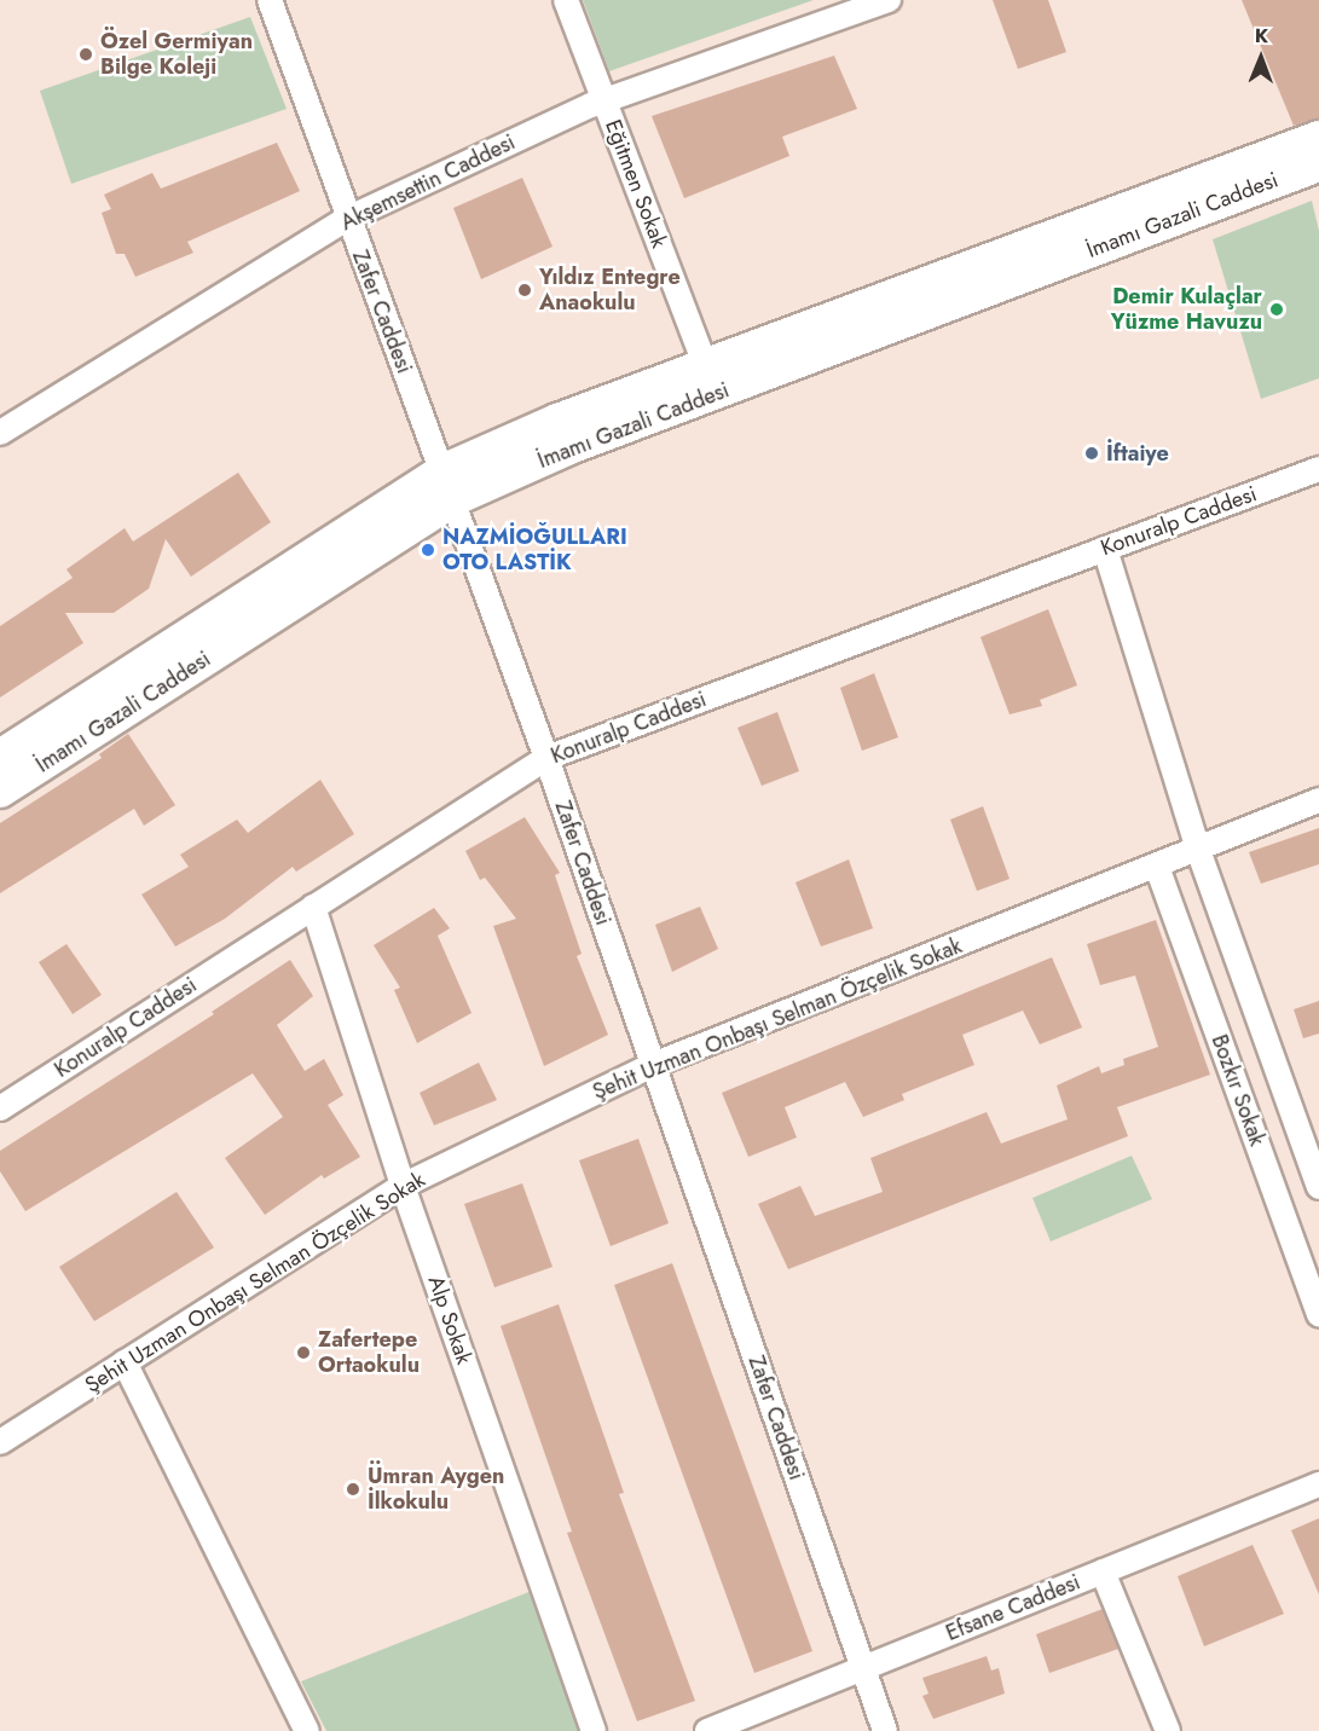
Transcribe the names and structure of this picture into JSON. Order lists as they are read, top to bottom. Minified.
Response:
{"streets":{"main road":["İmamı Gazali Caddesi"],"street":["Akşemsettin Caddesi","Eğitmen Sokak","Zafer Caddesi","Konuralp Caddesi","Şehit Uzman Onbaşı Selman Özçelik Sokak","Bozkır Sokak","Alp Sokak","Efsane Caddesi"]},"crossings":[["Akşemsettin Caddesi","Eğitmen Sokak"],["Akşemsettin Caddesi","Zafer Caddesi"],["Eğitmen Sokak","İmamı Gazali Caddesi"],["İmamı Gazali Caddesi","Zafer Caddesi"],["Zafer Caddesi","Konuralp Caddesi"],["Zafer Caddesi","Şehit Uzman Onbaşı Selman Özçelik Sokak"],["Zafer Caddesi","Efsane Caddesi"],["Konuralp Caddesi","Bozkır Sokak"],["Konuralp Caddesi","Alp Sokak"],["Şehit Uzman Onbaşı Selman Özçelik Sokak","Bozkır Sokak"],["Şehit Uzman Onbaşı Selman Özçelik Sokak","Alp Sokak"]],"places":["Özel Germiyan Bilge Koleji","Yıldız Entegre Anaokulu","Demir Kulaçlar Yüzme Havuzu","İftaiye","NAZMİOĞULLARI OTO LASTİK","Zafertepe Ortaokulu","Ümran Aygen İlkokulu"],"north":"top"}
